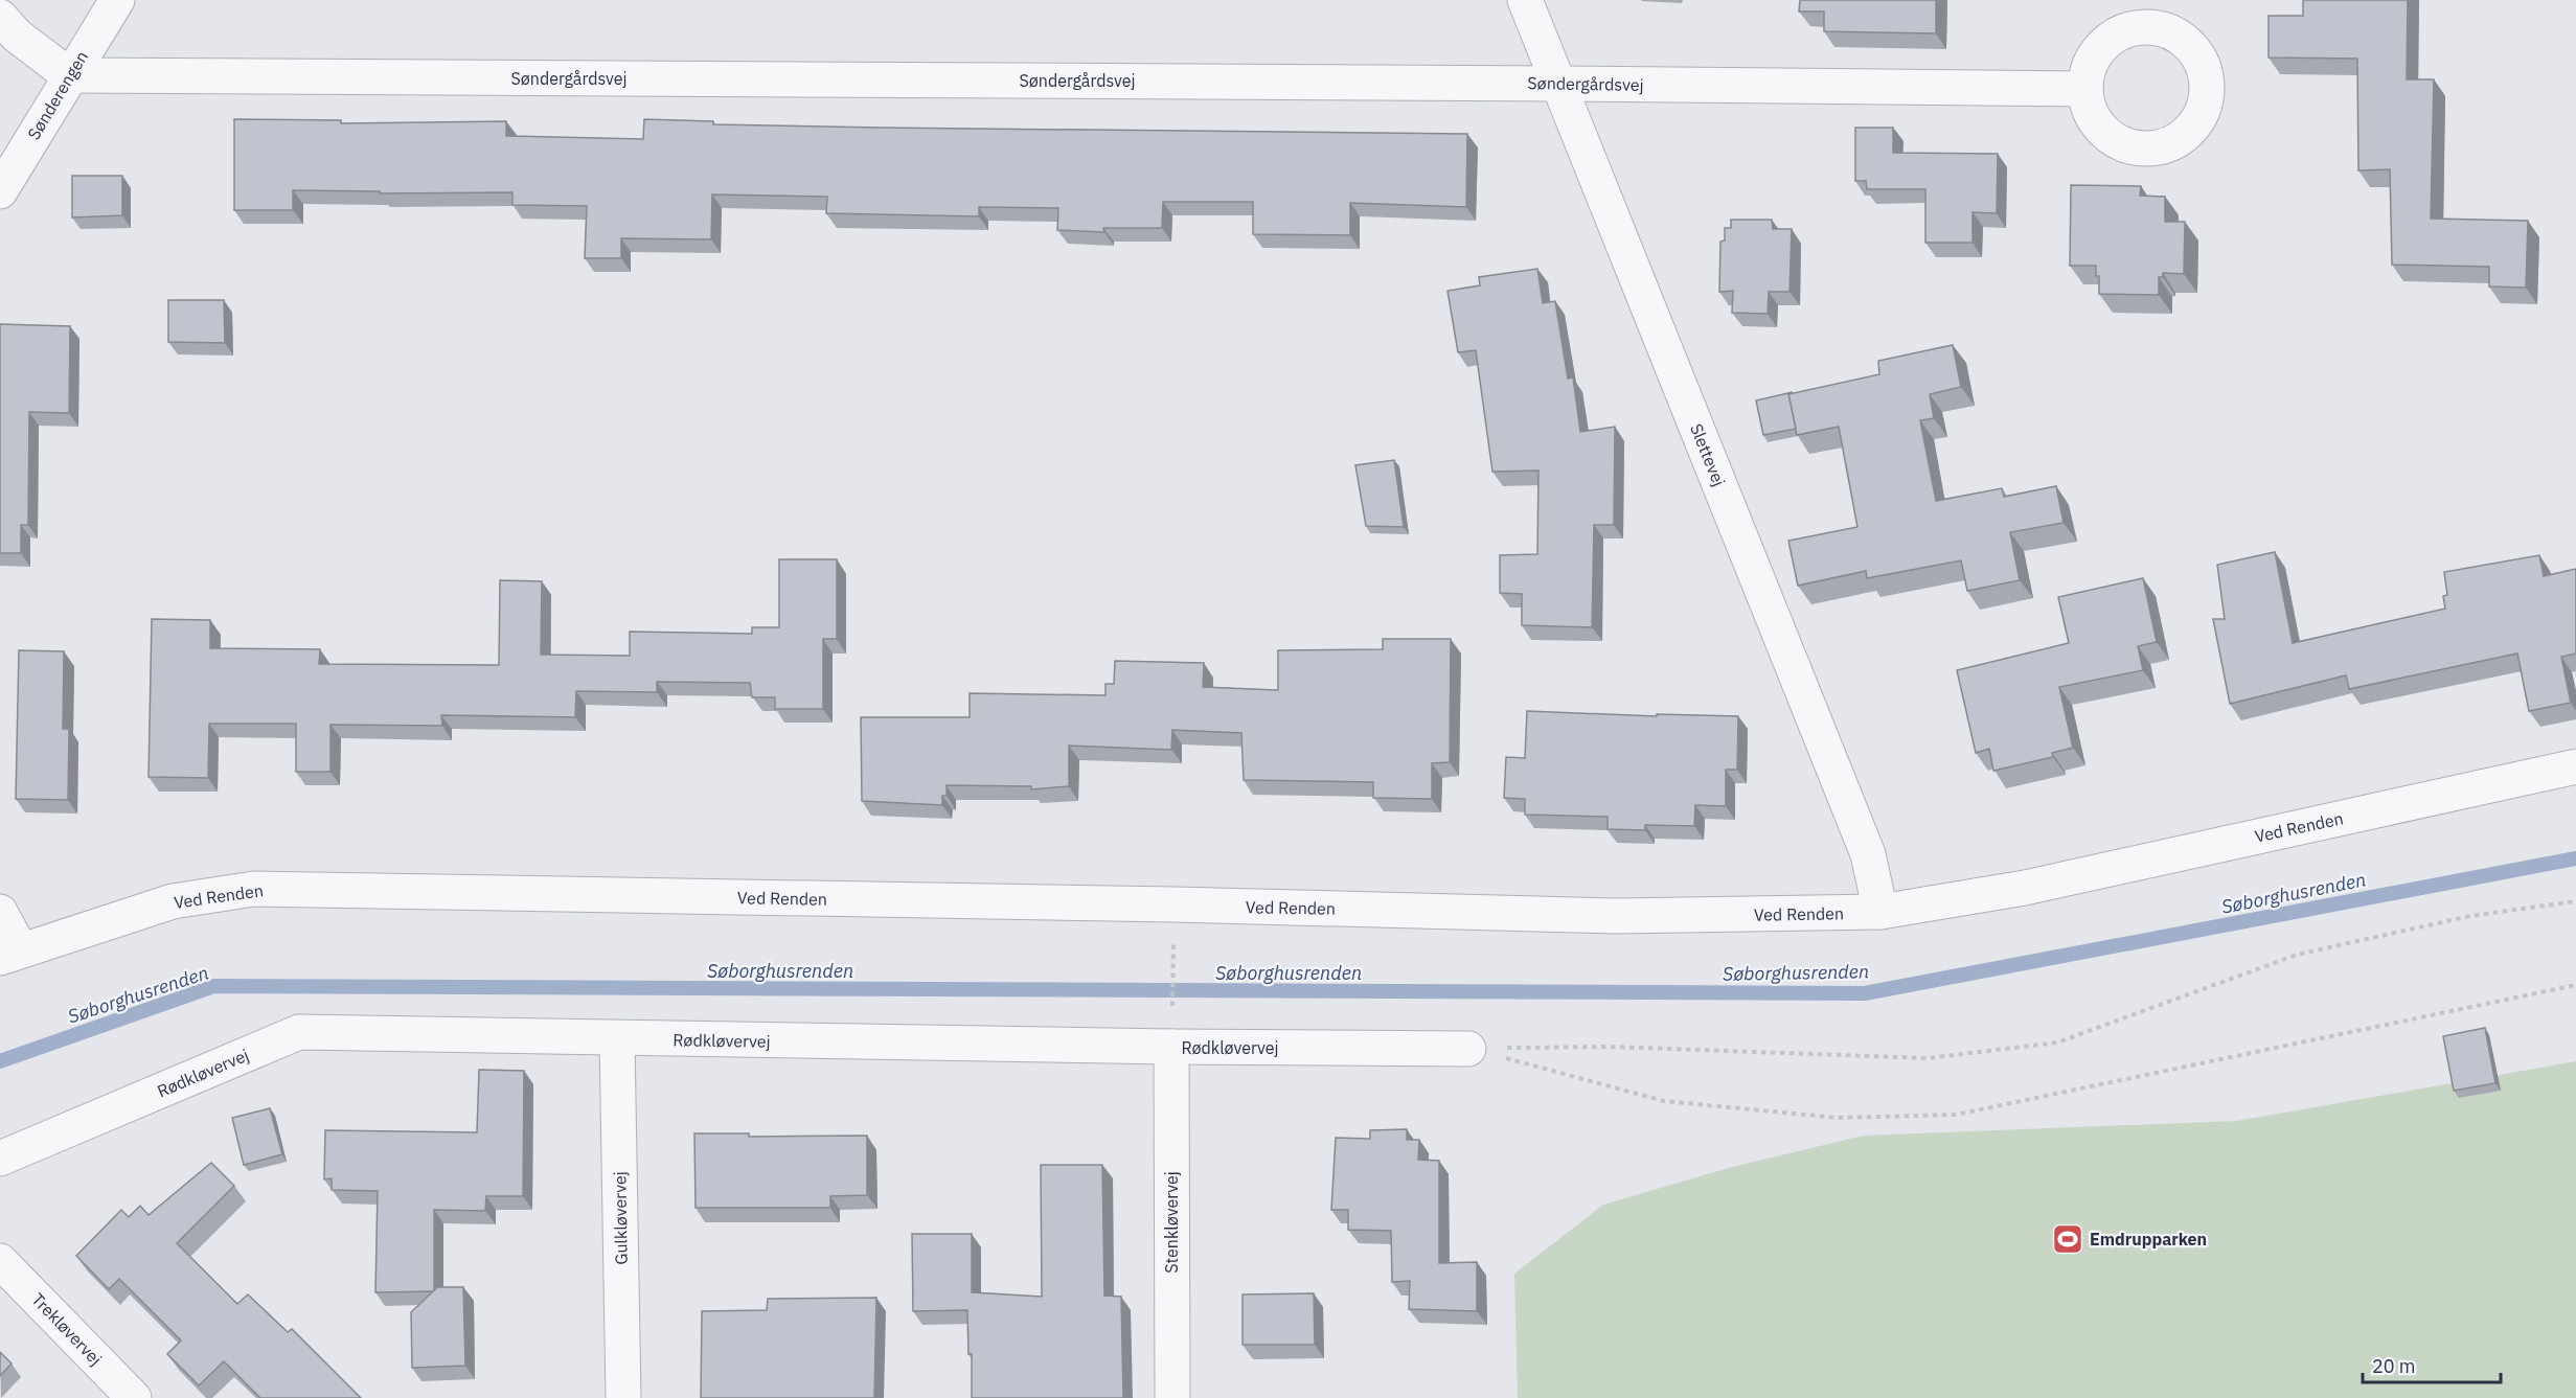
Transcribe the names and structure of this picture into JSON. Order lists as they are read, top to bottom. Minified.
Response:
{"streets":{"street":["Søndergårdsvej","Sønderengen","Slettevej","Ved Renden","Rødkløvervej","Gulkløvervej","Stenkløvervej","Trekløvervej"]},"crossings":[["Søndergårdsvej","Sønderengen"],["Søndergårdsvej","Slettevej"],["Slettevej","Ved Renden"],["Rødkløvervej","Gulkløvervej"],["Rødkløvervej","Stenkløvervej"]],"water":["Søborghusrenden"],"places":{"sports":["Emdrupparken"]},"scale_bar":"20 m"}
